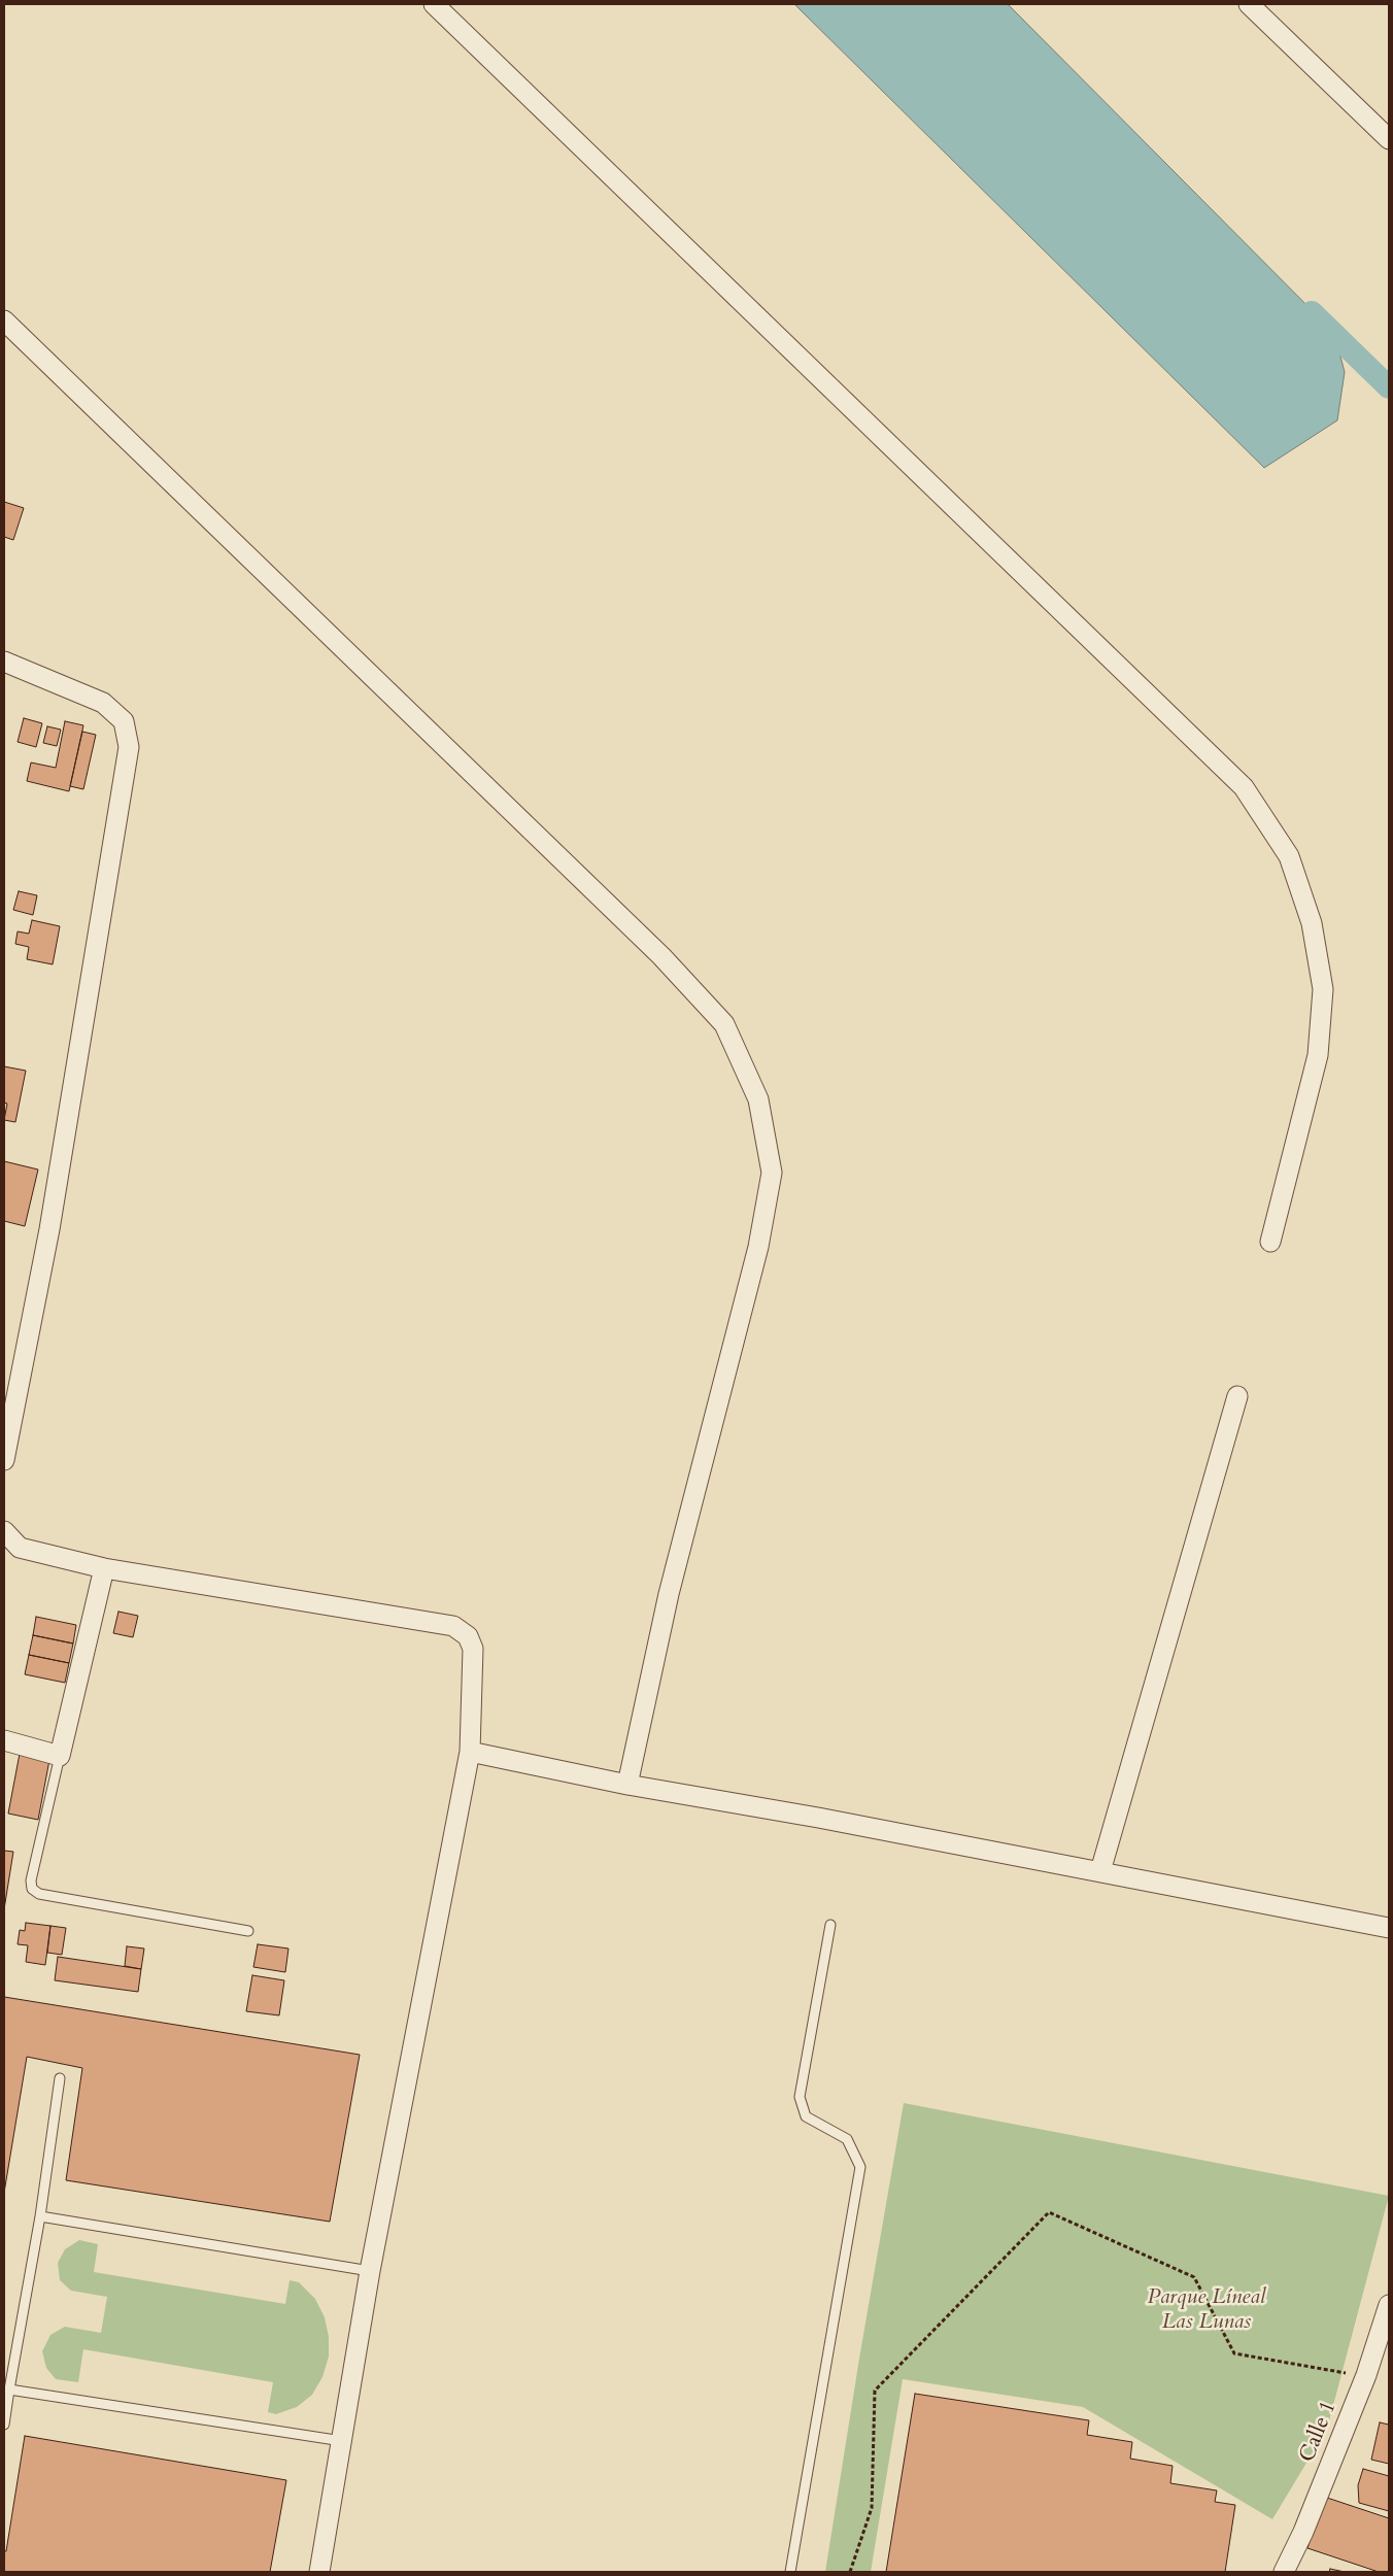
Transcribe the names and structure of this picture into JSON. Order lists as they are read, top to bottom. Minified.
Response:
{"streets":{"street":["Calle 1"]},"parks":["Parque Líneal Las Lunas"]}
